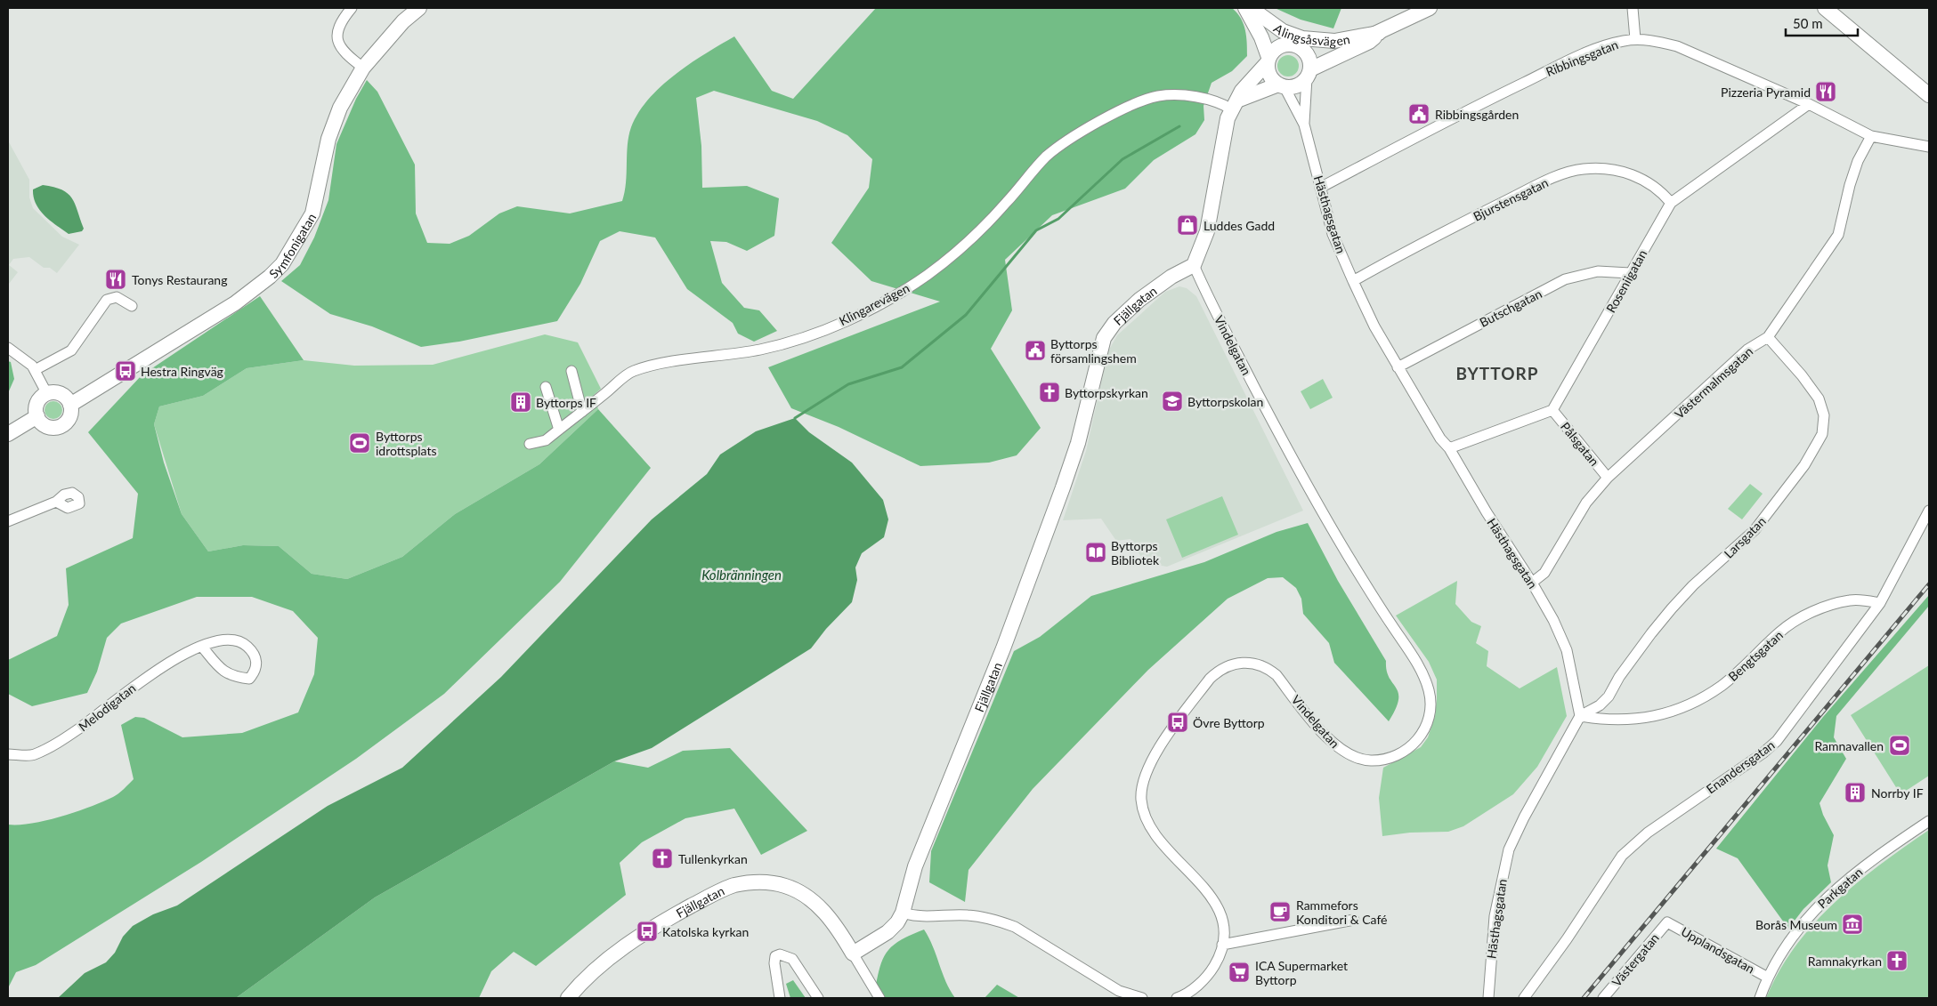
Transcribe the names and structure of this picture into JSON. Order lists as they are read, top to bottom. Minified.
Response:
{"streets":{"street":["Alingsåsvägen","Ribbingsgatan","Bjurstensgatan","Hästhagsgatan","Symfonigatan","Roseniigatan","Klingarevägen","Fjällgatan","Butschgatan","Vindelgatan","Västermalmsgatan","Pålsgatan","Larsgatan","Bengtsgatan","Melodigatan","Enandersgatan","Parkgatan","Upplandsgatan","Västergatan"]},"crossings":[["Alingsåsvägen","Hästhagsgatan"],["Ribbingsgatan","Hästhagsgatan"],["Ribbingsgatan","Roseniigatan"],["Ribbingsgatan","Västermalmsgatan"],["Bjurstensgatan","Hästhagsgatan"],["Bjurstensgatan","Roseniigatan"],["Hästhagsgatan","Butschgatan"],["Hästhagsgatan","Västermalmsgatan"],["Hästhagsgatan","Larsgatan"],["Hästhagsgatan","Bengtsgatan"],["Roseniigatan","Butschgatan"],["Roseniigatan","Pålsgatan"],["Fjällgatan","Vindelgatan"],["Västermalmsgatan","Pålsgatan"],["Västermalmsgatan","Larsgatan"],["Larsgatan","Bengtsgatan"],["Bengtsgatan","Enandersgatan"],["Parkgatan","Upplandsgatan"],["Upplandsgatan","Västergatan"]],"districts":["BYTTORP"],"water":["Kolbränningen"],"places":{"restaurant":["Pizzeria Pyramid","Tonys Restaurang"],"public building":["Ribbingsgården","Byttorps församlingshem"],"shop":["Luddes Gadd"],"bus stop":["Hestra Ringväg","Övre Byttorp","Katolska kyrkan"],"church":["Byttorpskyrkan","Tullenkyrkan","Ramnakyrkan"],"school or university":["Byttorpskolan"],"building":["Byttorps IF","Norrby IF"],"sports":["Byttorps idrottsplats","Ramnavallen"],"library":["Byttorps Bibliotek"],"cafe":["Rammefors Konditori & Café"],"museum":["Borås Museum"],"supermarket":["ICA Supermarket Byttorp"]},"scale_bar":"50 m"}
